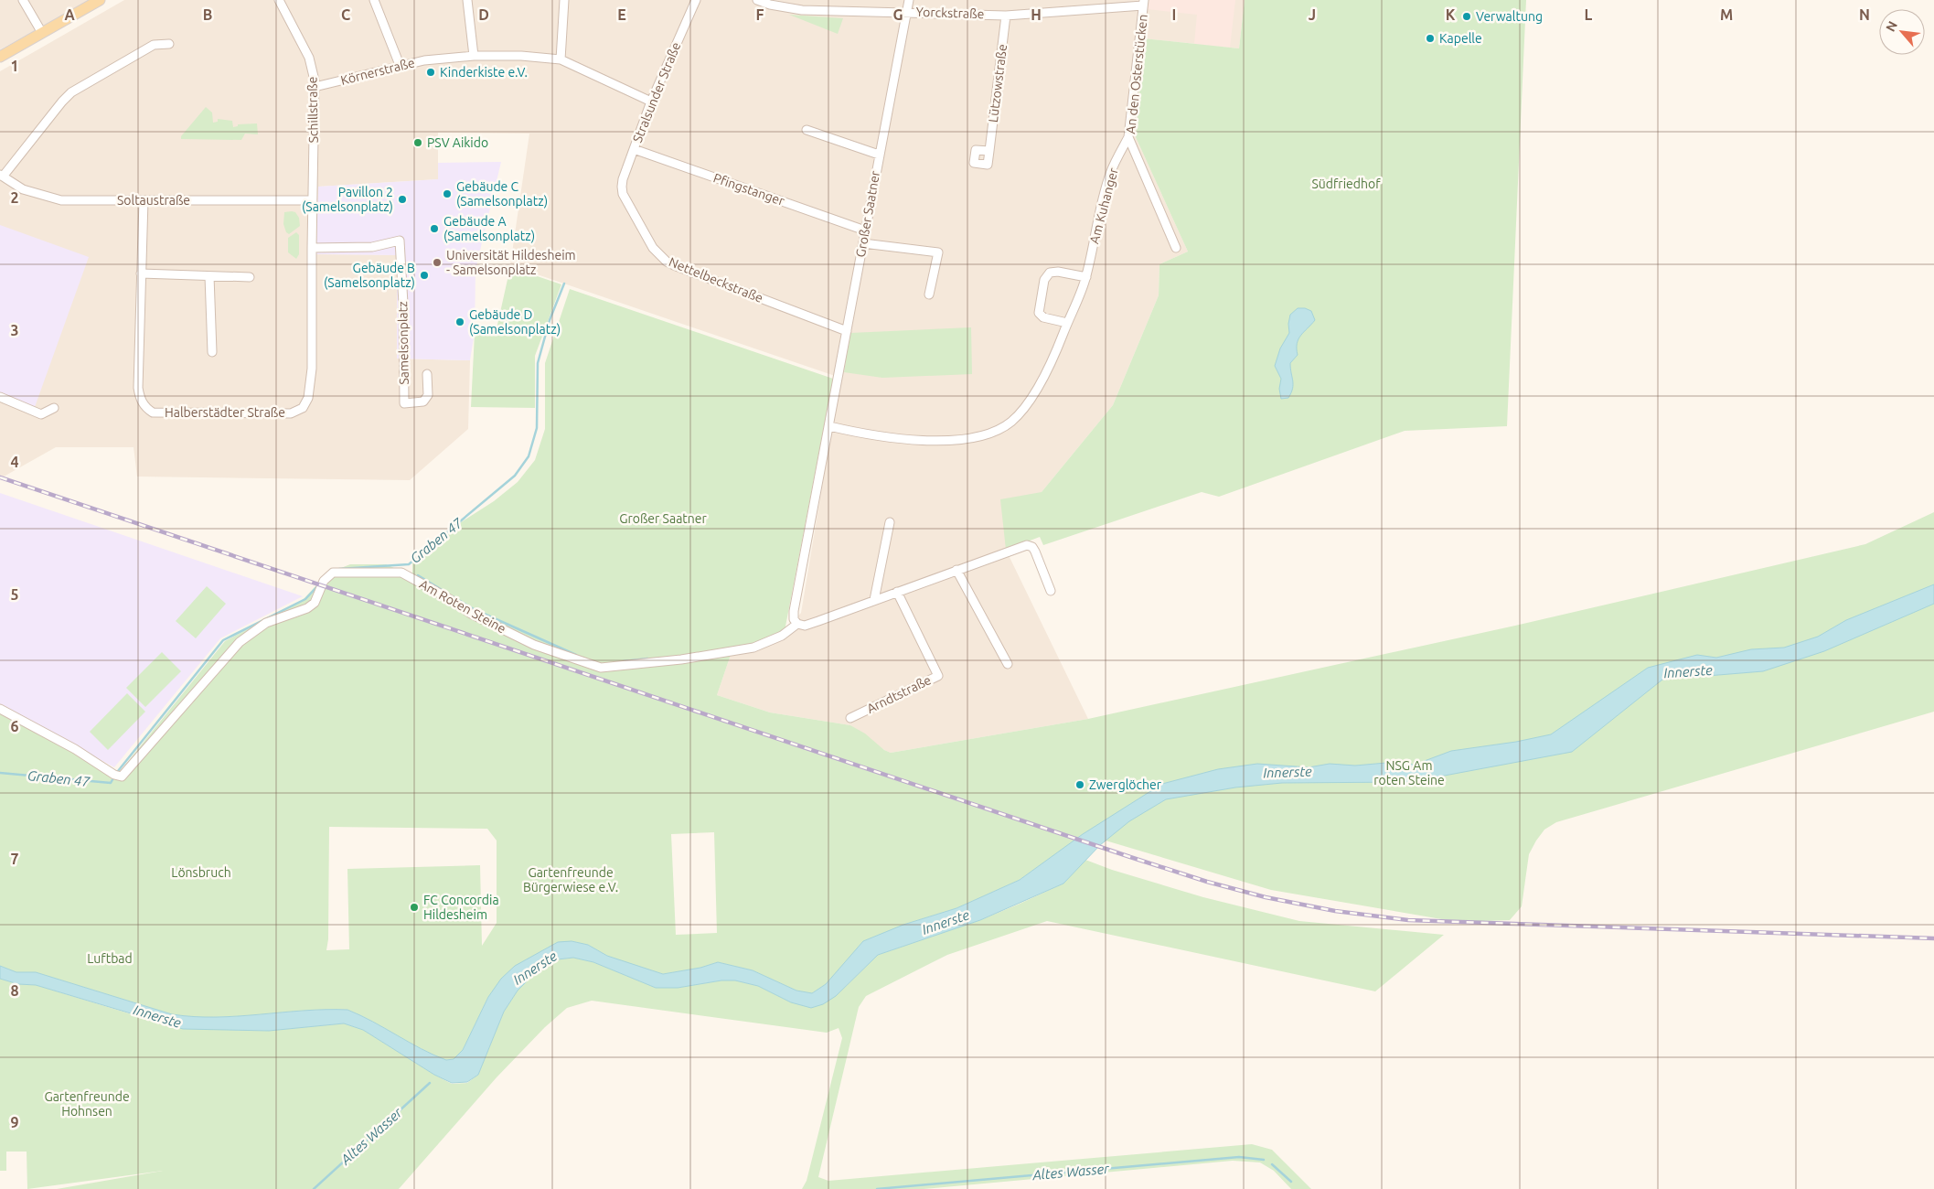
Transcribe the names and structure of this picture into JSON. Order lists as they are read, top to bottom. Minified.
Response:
{"streets":{"street":["Yorckstraße","Körnerstraße","An den Osterstücken","Lützowstraße","Stralsunder Straße","Schillstraße","Pfingstanger","Soltaustraße","Am Kuhanger","Großer Saatner","Nettelbeckstraße","Samelsonplatz","Halberstädter Straße","Am Roten Steine","Arndtstraße"]},"crossings":[["Yorckstraße","An den Osterstücken"],["Yorckstraße","Lützowstraße"],["Yorckstraße","Großer Saatner"],["Körnerstraße","Stralsunder Straße"],["Körnerstraße","Schillstraße"],["An den Osterstücken","Am Kuhanger"],["Stralsunder Straße","Pfingstanger"],["Stralsunder Straße","Nettelbeckstraße"],["Schillstraße","Soltaustraße"],["Schillstraße","Samelsonplatz"],["Schillstraße","Halberstädter Straße"],["Pfingstanger","Großer Saatner"],["Soltaustraße","Halberstädter Straße"],["Am Kuhanger","Großer Saatner"],["Großer Saatner","Nettelbeckstraße"],["Großer Saatner","Am Roten Steine"],["Am Roten Steine","Arndtstraße"]],"water":["Graben 47","Innerste","Altes Wasser"],"parks":["Südfriedhof","Großer Saatner","NSG Am roten Steine","Lönsbruch","Gartenfreunde Bürgerwiese e.V.","Luftbad","Gartenfreunde Hohnsen"],"places":["Verwaltung","Kapelle","Kinderkiste e.V.","PSV Aikido","Gebäude C (Samelsonplatz)","Pavillon 2 (Samelsonplatz)","Gebäude A (Samelsonplatz)","Universität Hildesheim - Samelsonplatz","Gebäude B (Samelsonplatz)","Gebäude D (Samelsonplatz)","Zwerglöcher","FC Concordia Hildesheim"],"north":"top left","grid":{"columns":["A","B","C","D","E","F","G","H","I","J","K","L","M","N"],"rows":["1","2","3","4","5","6","7","8","9"]}}
